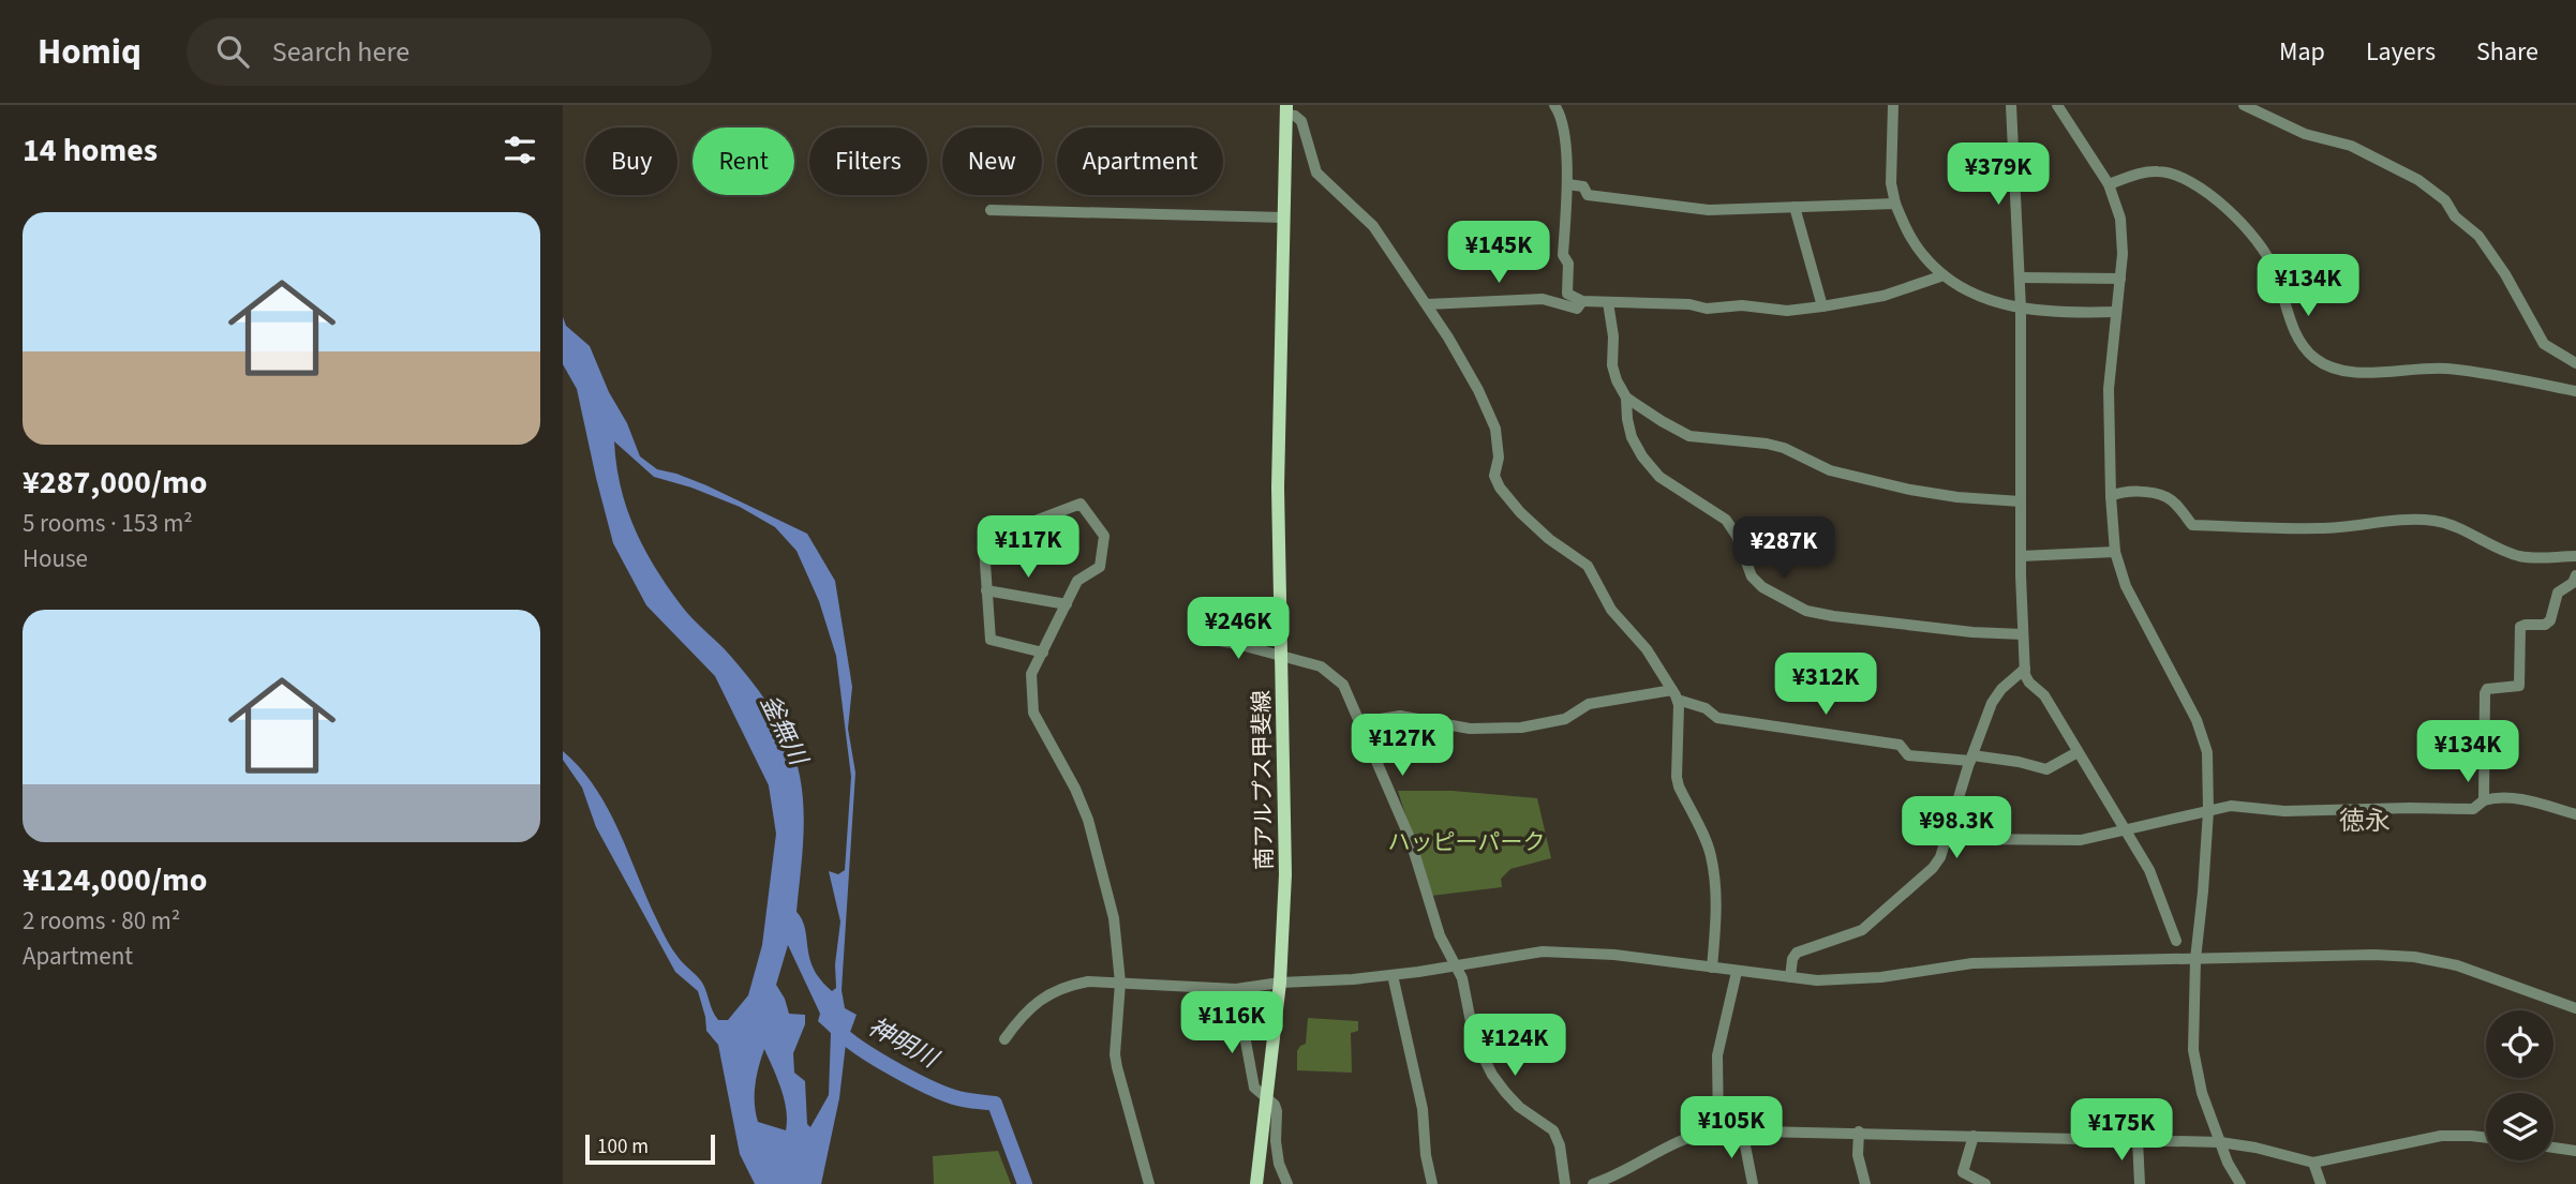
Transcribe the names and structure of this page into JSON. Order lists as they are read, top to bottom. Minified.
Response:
{"streets":{"main road":["南アルプス甲斐線"]},"districts":["徳永"],"water":["釜無川","神明川"],"parks":["ハッピーパーク"],"scale_bar":"100 m","page":{"header":"Homiq","search":"Search here","nav":["Map","Layers","Share"],"heading":"14 homes","chip":["Buy","Rent","Filters","New","Apartment"],"price":["¥379K","¥145K","¥134K","¥117K","¥287K","¥246K","¥312K","¥127K","¥134K","¥98.3K","¥116K","¥124K","¥105K","¥175K"],"list":[{"name":"¥287,000/mo","note":"5 rooms · 153 m² · House"},{"name":"¥124,000/mo","note":"2 rooms · 80 m² · Apartment"}],"scale":"100 m"}}
